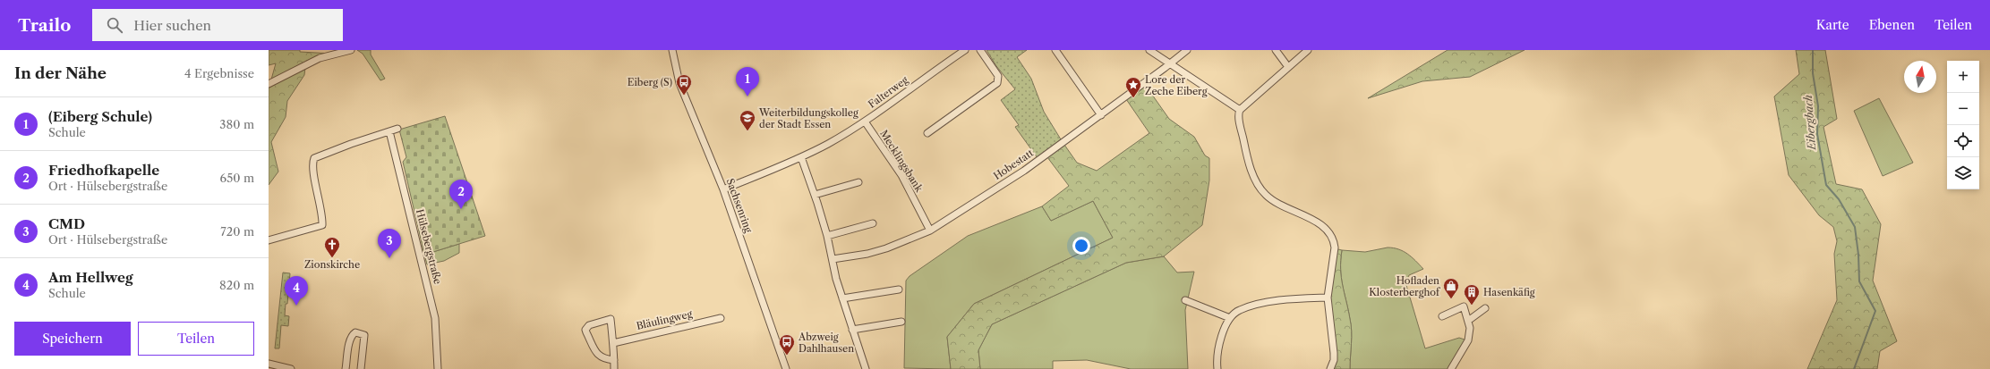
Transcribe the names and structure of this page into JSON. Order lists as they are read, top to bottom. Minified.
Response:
{"streets":{"street":["Falterweg","Mecklingsbank","Hobestatt","Sachsenring","Hülsebergstraße","Bläulingweg"]},"crossings":[["Falterweg","Mecklingsbank"],["Falterweg","Sachsenring"],["Mecklingsbank","Hobestatt"]],"water":["Eibergbach"],"places":{"bus stop":["Eiberg (S)","Abzweig Dahlhausen"],"place":["Lore der Zeche Eiberg"],"school or university":["Weiterbildungskolleg der Stadt Essen"],"church":["Zionskirche"],"shop":["Hofladen Klosterberghof"],"building":["Hasenkäfig"]},"north":"top","page":{"header":"Trailo","search":"Hier suchen","nav":["Karte","Ebenen","Teilen"],"heading":["In der Nähe","4 Ergebnisse"],"map_buttons":["+","−"],"pins":["1","2","3","4"],"list":[{"mark":"1","name":"(Eiberg Schule)","note":"Schule","value":"380 m"},{"mark":"2","name":"Friedhofkapelle","note":"Ort · Hülsebergstraße","value":"650 m"},{"mark":"3","name":"CMD","note":"Ort · Hülsebergstraße","value":"720 m"},{"mark":"4","name":"Am Hellweg","note":"Schule","value":"820 m"}],"buttons":["Speichern","Teilen"]}}
